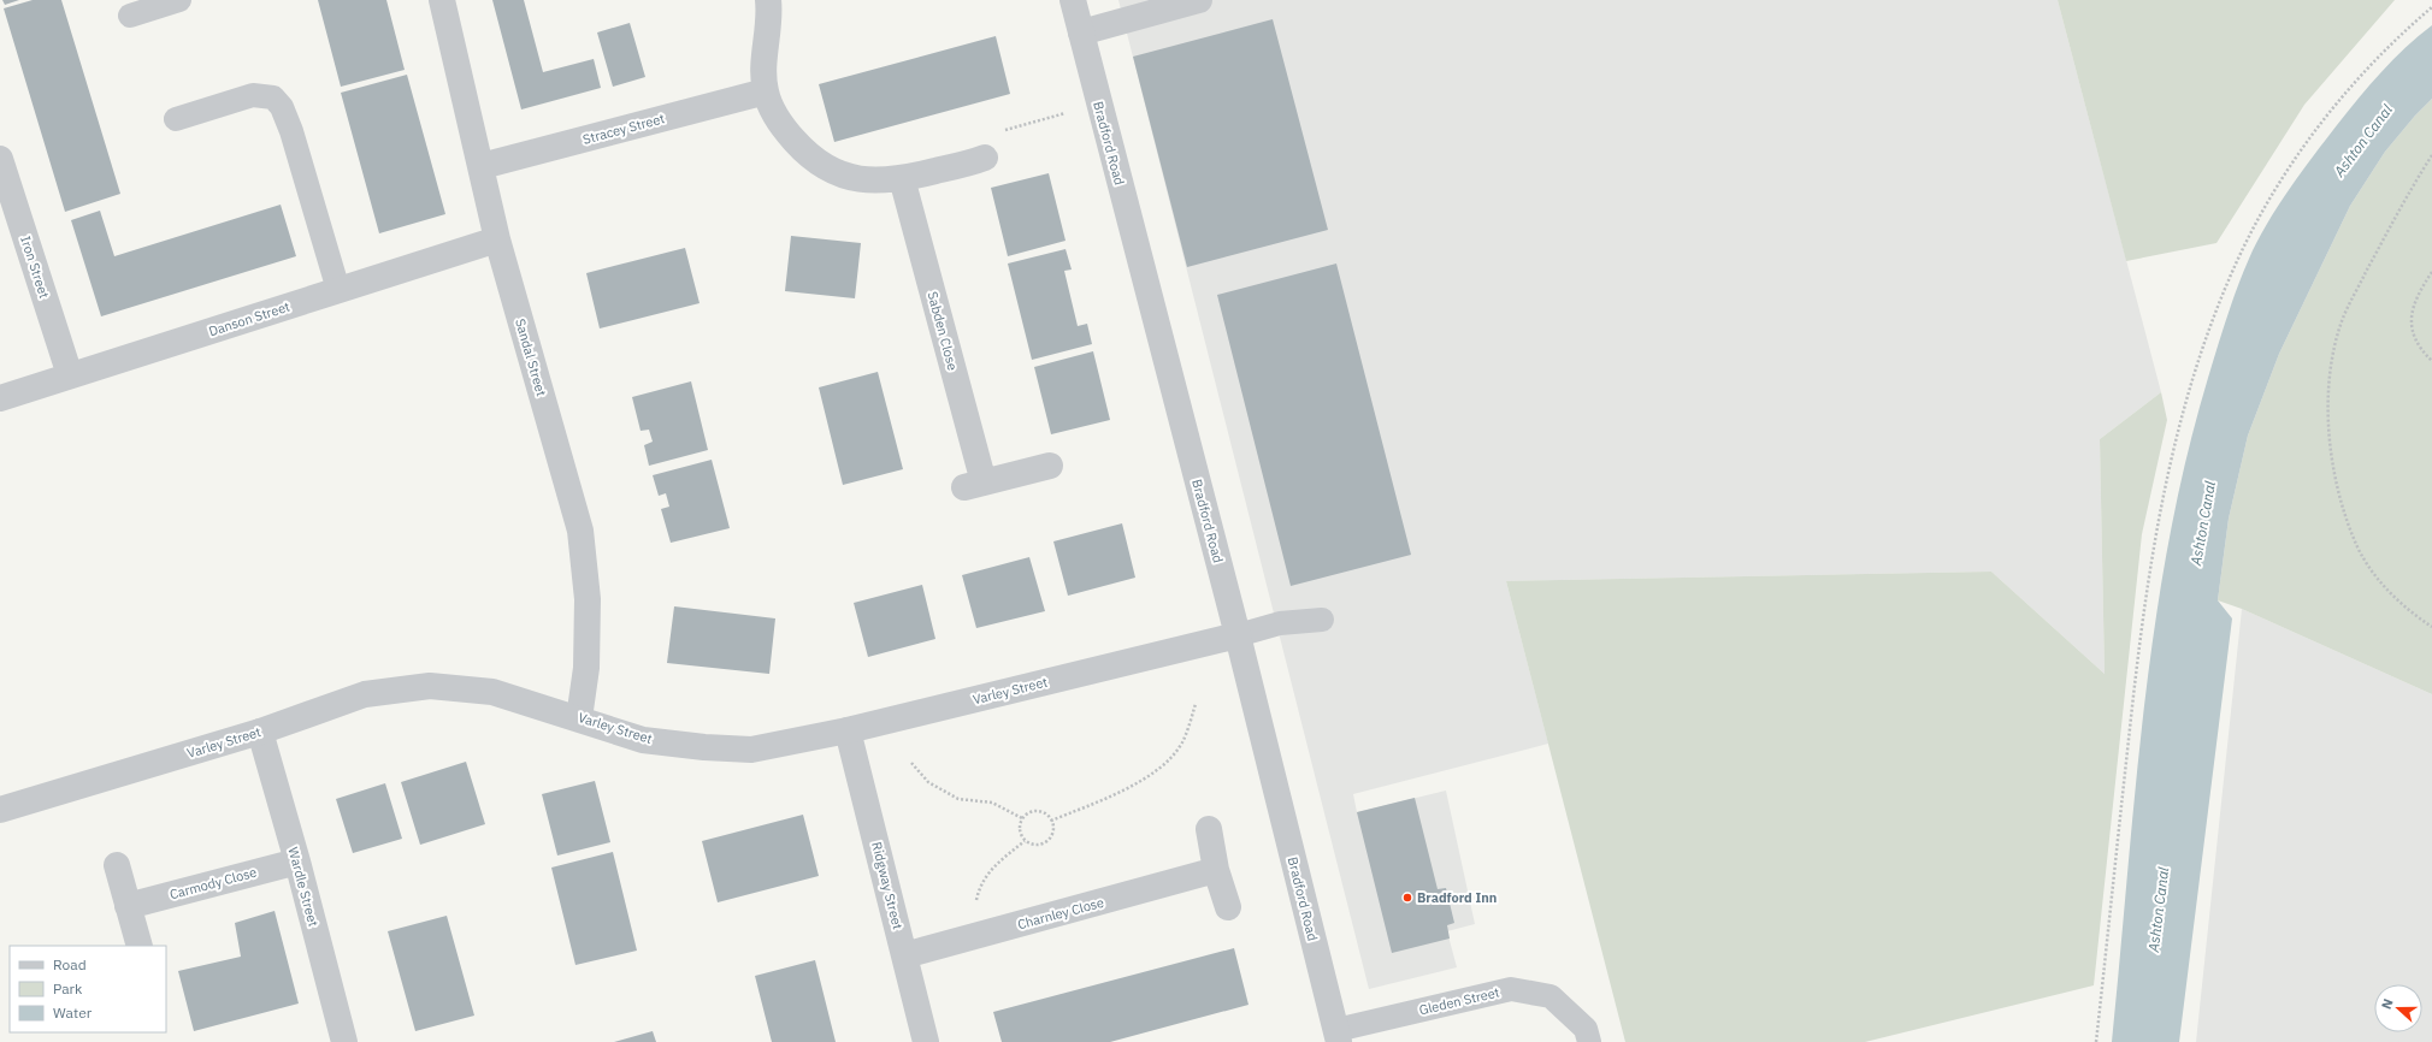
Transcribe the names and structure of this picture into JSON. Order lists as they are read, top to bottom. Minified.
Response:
{"streets":{"street":["Stracey Street","Bradford Road","Iron Street","Danson Street","Sabden Close","Sandal Street","Varley Street","Carmody Close","Ridgway Street","Wardle Street","Charnley Close"],"lane":["Gleden Street"]},"crossings":[["Stracey Street","Sandal Street"],["Bradford Road","Varley Street"],["Bradford Road","Gleden Street"],["Iron Street","Danson Street"],["Danson Street","Sandal Street"],["Sandal Street","Varley Street"],["Varley Street","Ridgway Street"],["Varley Street","Wardle Street"],["Carmody Close","Wardle Street"],["Ridgway Street","Charnley Close"]],"water":["Ashton Canal"],"places":["Bradford Inn"],"legend":["Road","Park","Water"],"north":"left"}
